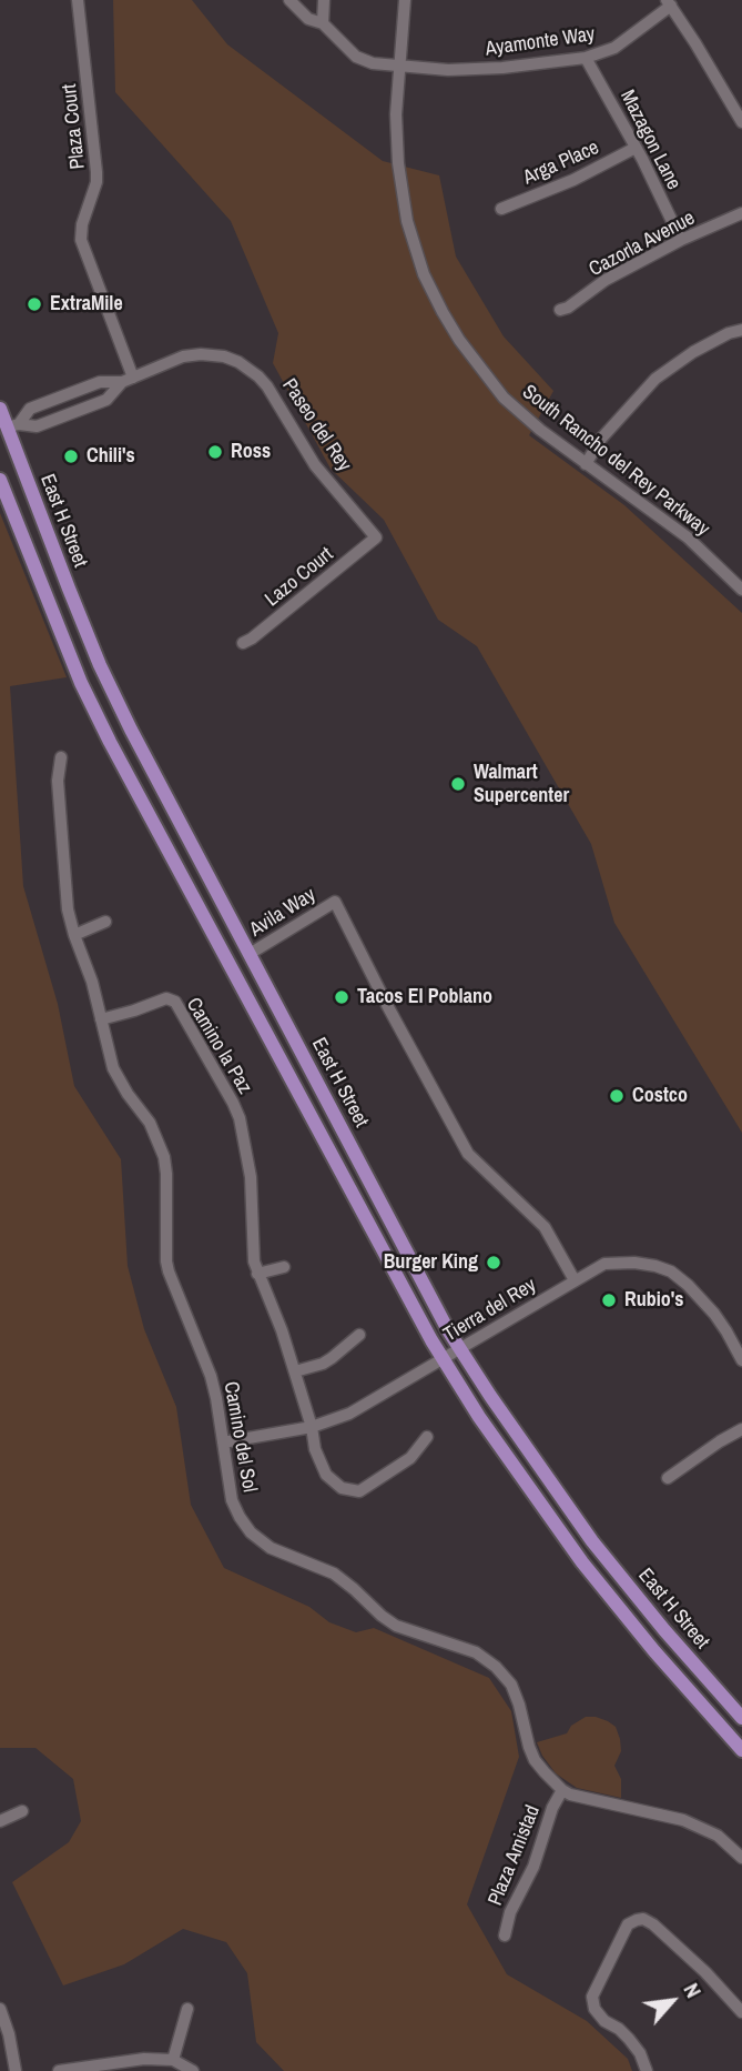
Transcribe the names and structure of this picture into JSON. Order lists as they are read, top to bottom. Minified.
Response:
{"streets":{"main road":["East H Street"],"street":["Ayamonte Way","Plaza Court","Mazagon Lane","Arga Place","Cazorla Avenue","Paseo del Rey","South Rancho del Rey Parkway","Lazo Court","Avila Way","Camino la Paz","Tierra del Rey","Camino del Sol","Plaza Amistad"]},"crossings":[["Ayamonte Way","Mazagon Lane"],["Ayamonte Way","South Rancho del Rey Parkway"],["Plaza Court","Paseo del Rey"],["Mazagon Lane","Arga Place"],["Mazagon Lane","Cazorla Avenue"],["Paseo del Rey","East H Street"],["Paseo del Rey","Lazo Court"],["East H Street","Avila Way"],["East H Street","Tierra del Rey"],["Avila Way","Tierra del Rey"],["Camino la Paz","Tierra del Rey"],["Camino la Paz","Camino del Sol"],["Tierra del Rey","Camino del Sol"],["Camino del Sol","Plaza Amistad"]],"places":["ExtraMile","Ross","Chili's","Walmart Supercenter","Tacos El Poblano","Costco","Burger King","Rubio's"],"north":"top right"}
